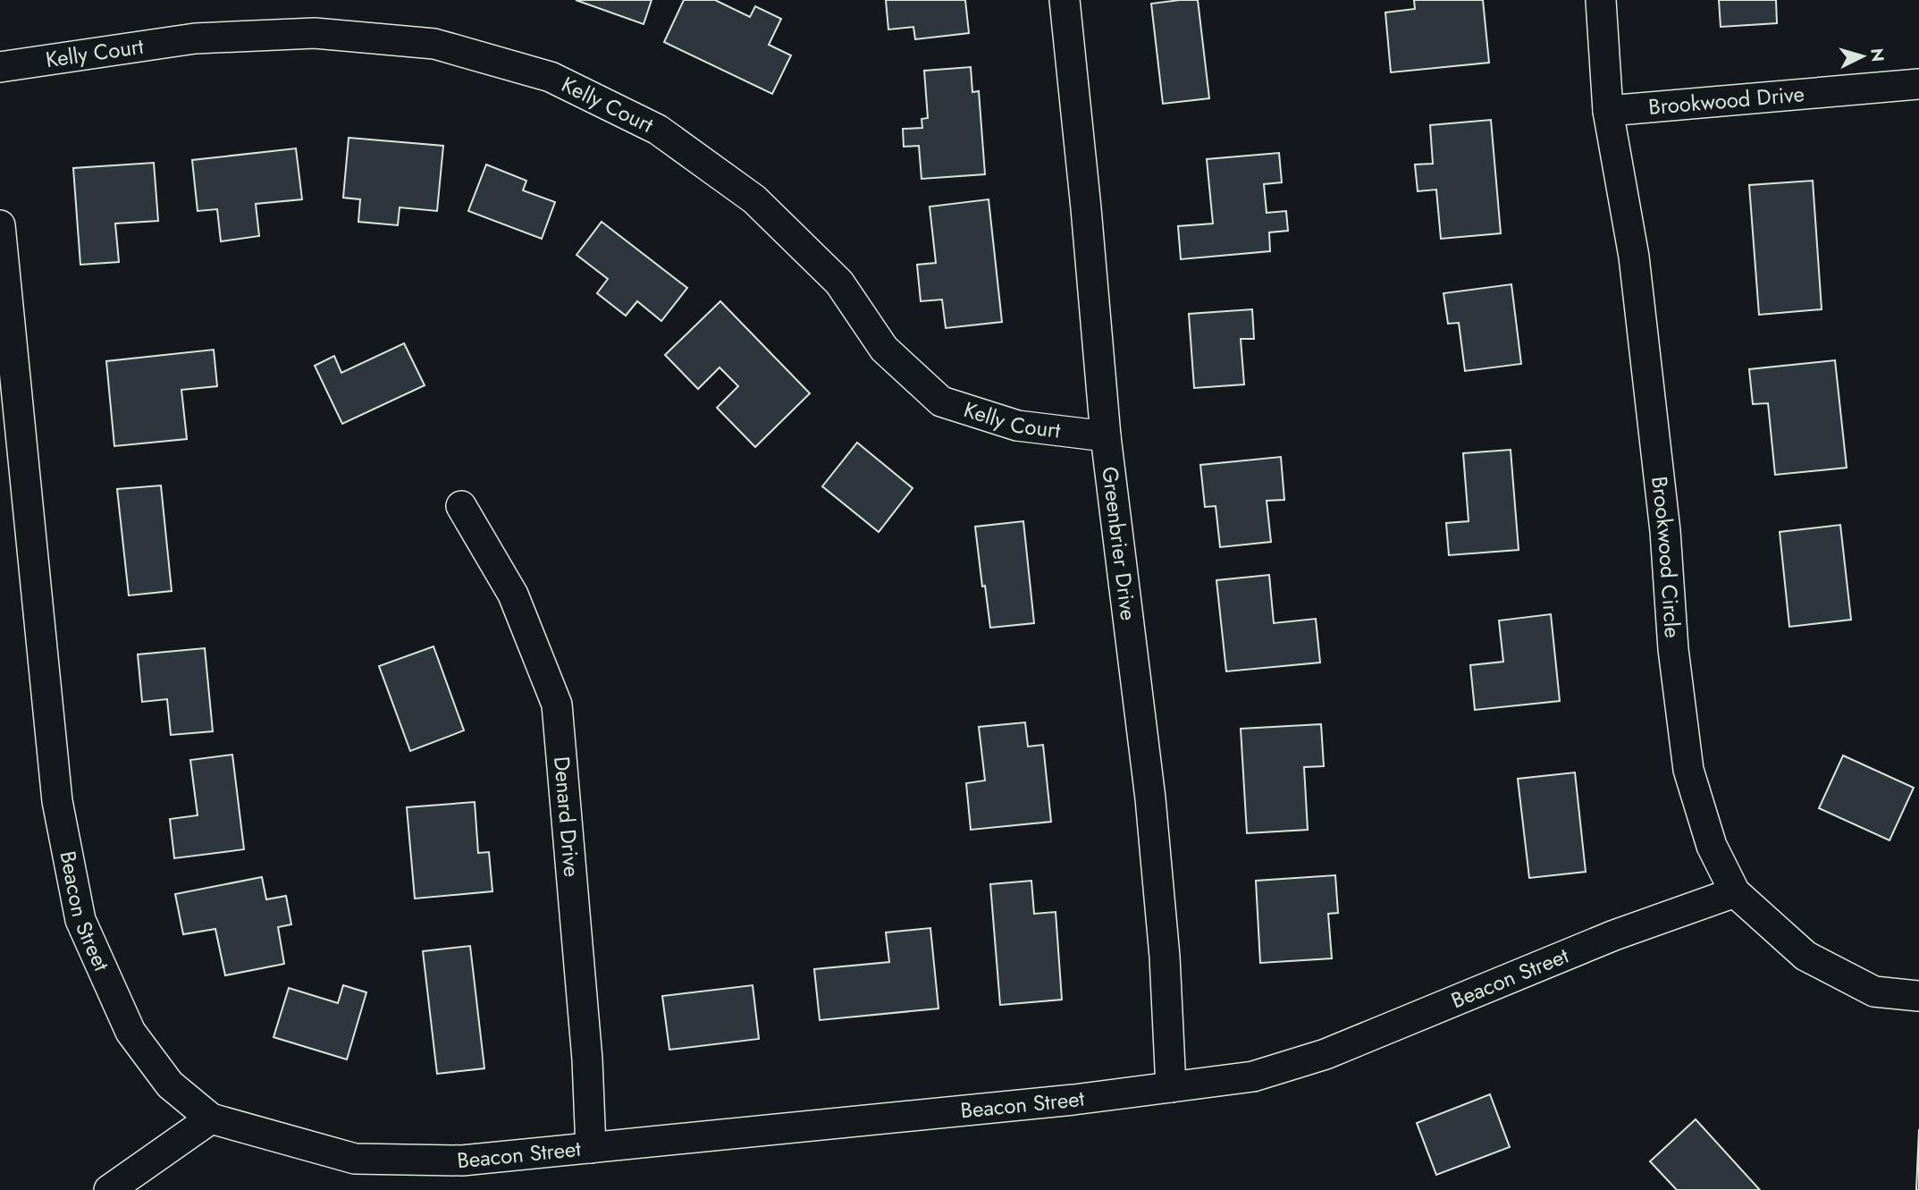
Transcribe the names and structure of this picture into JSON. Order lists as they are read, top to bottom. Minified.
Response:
{"streets":{"street":["Kelly Court","Brookwood Drive","Greenbrier Drive","Brookwood Circle","Denard Drive","Beacon Street"]},"crossings":[["Kelly Court","Greenbrier Drive"],["Brookwood Drive","Brookwood Circle"],["Greenbrier Drive","Beacon Street"],["Brookwood Circle","Beacon Street"],["Denard Drive","Beacon Street"]],"north":"right"}
